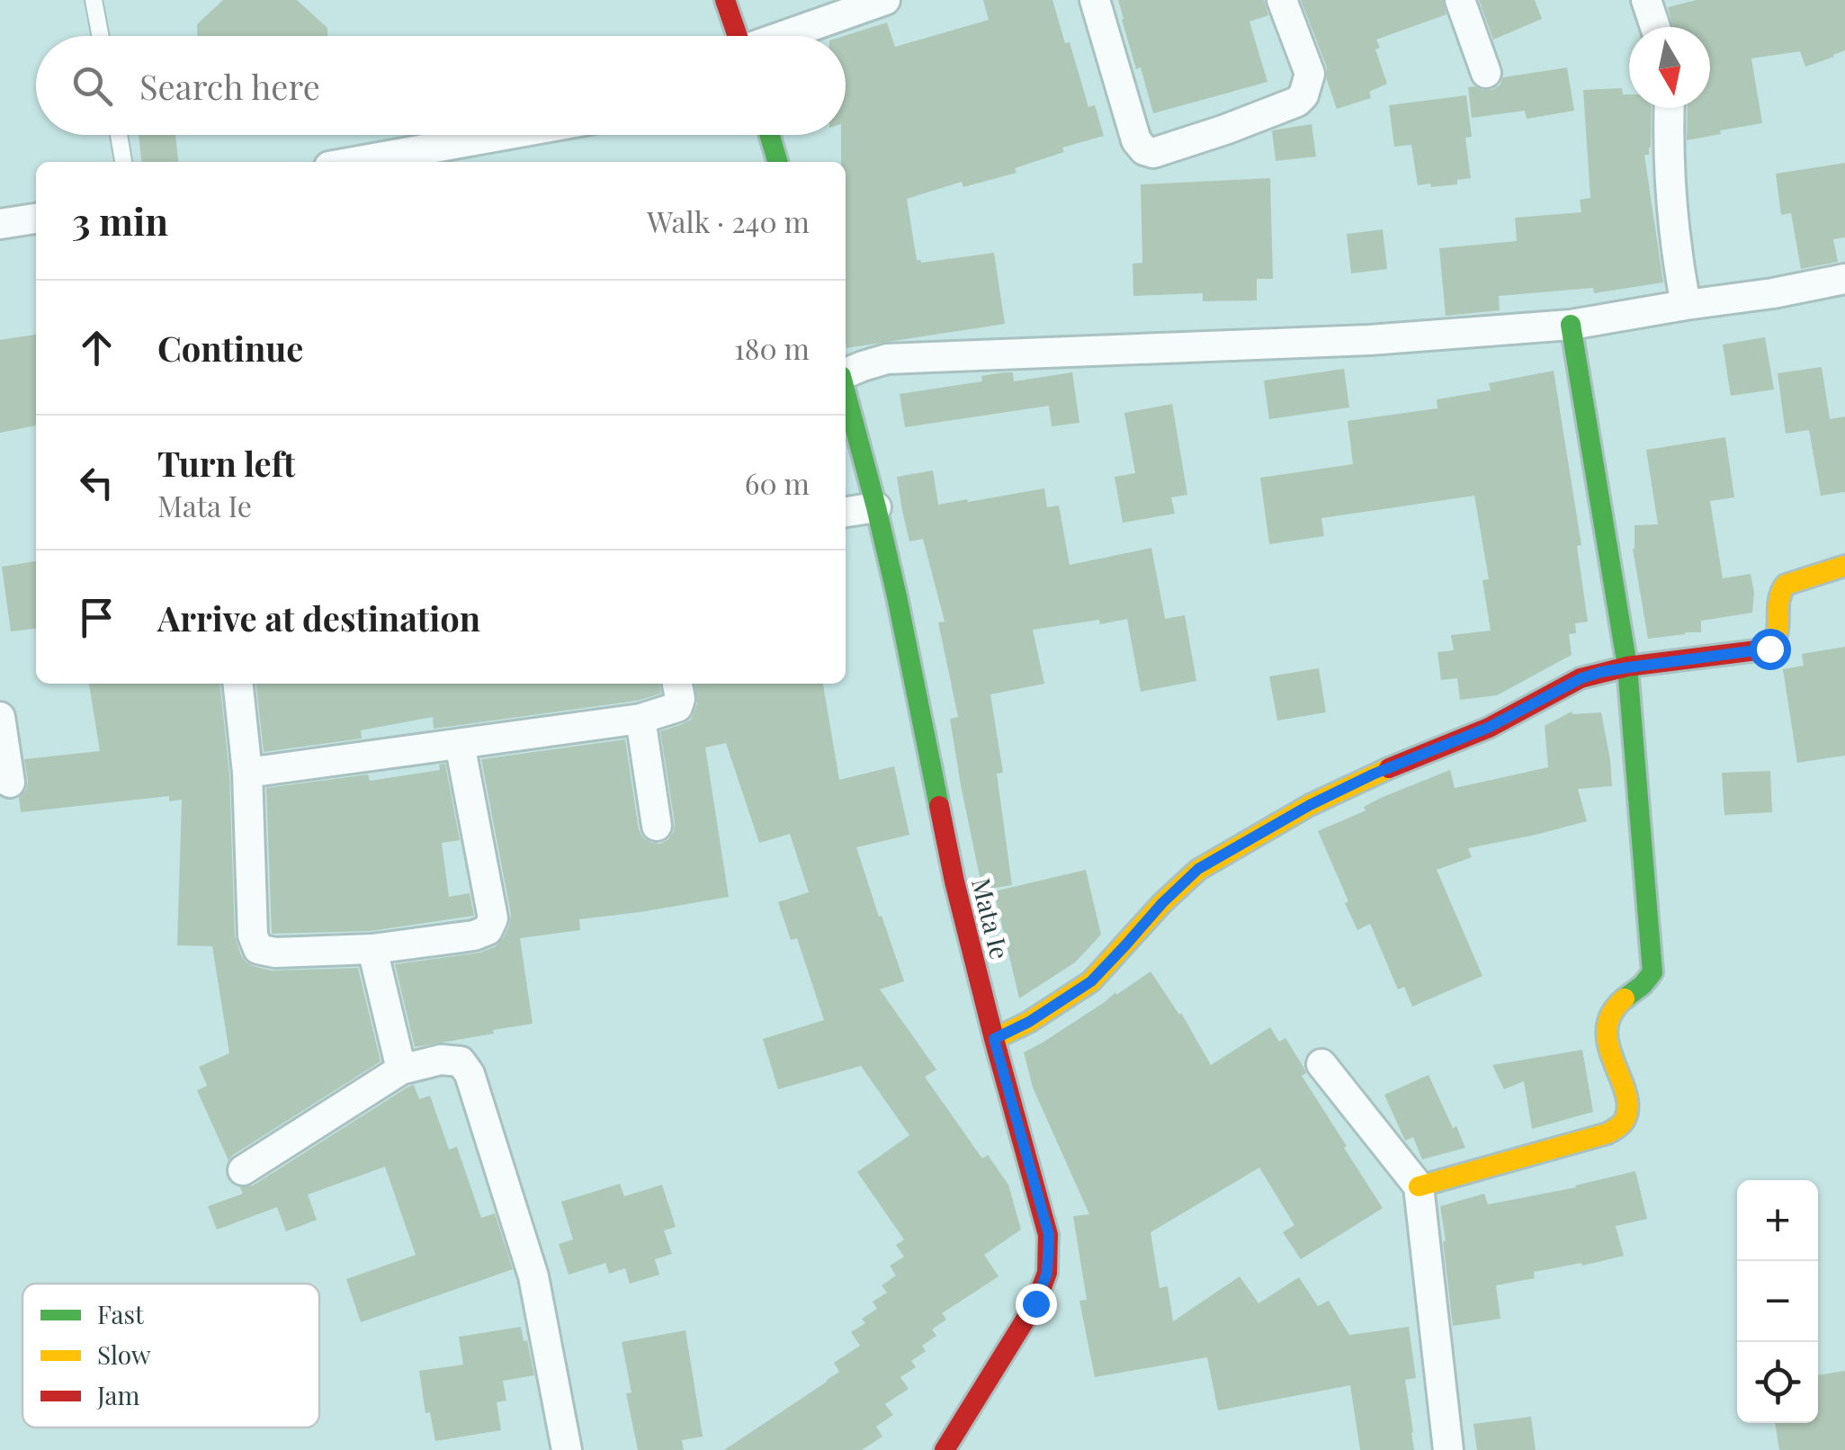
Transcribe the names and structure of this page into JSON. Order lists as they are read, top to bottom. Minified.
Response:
{"streets":{"street":["Mata Ie"]},"legend":["Fast","Slow","Jam"],"north":"bottom","page":{"search":"Search here","heading":["3 min","Walk · 240 m"],"list":[["Continue","180 m"],["Turn left","Mata Ie","60 m"],"Arrive at destination"],"map_buttons":["+","−"]}}
